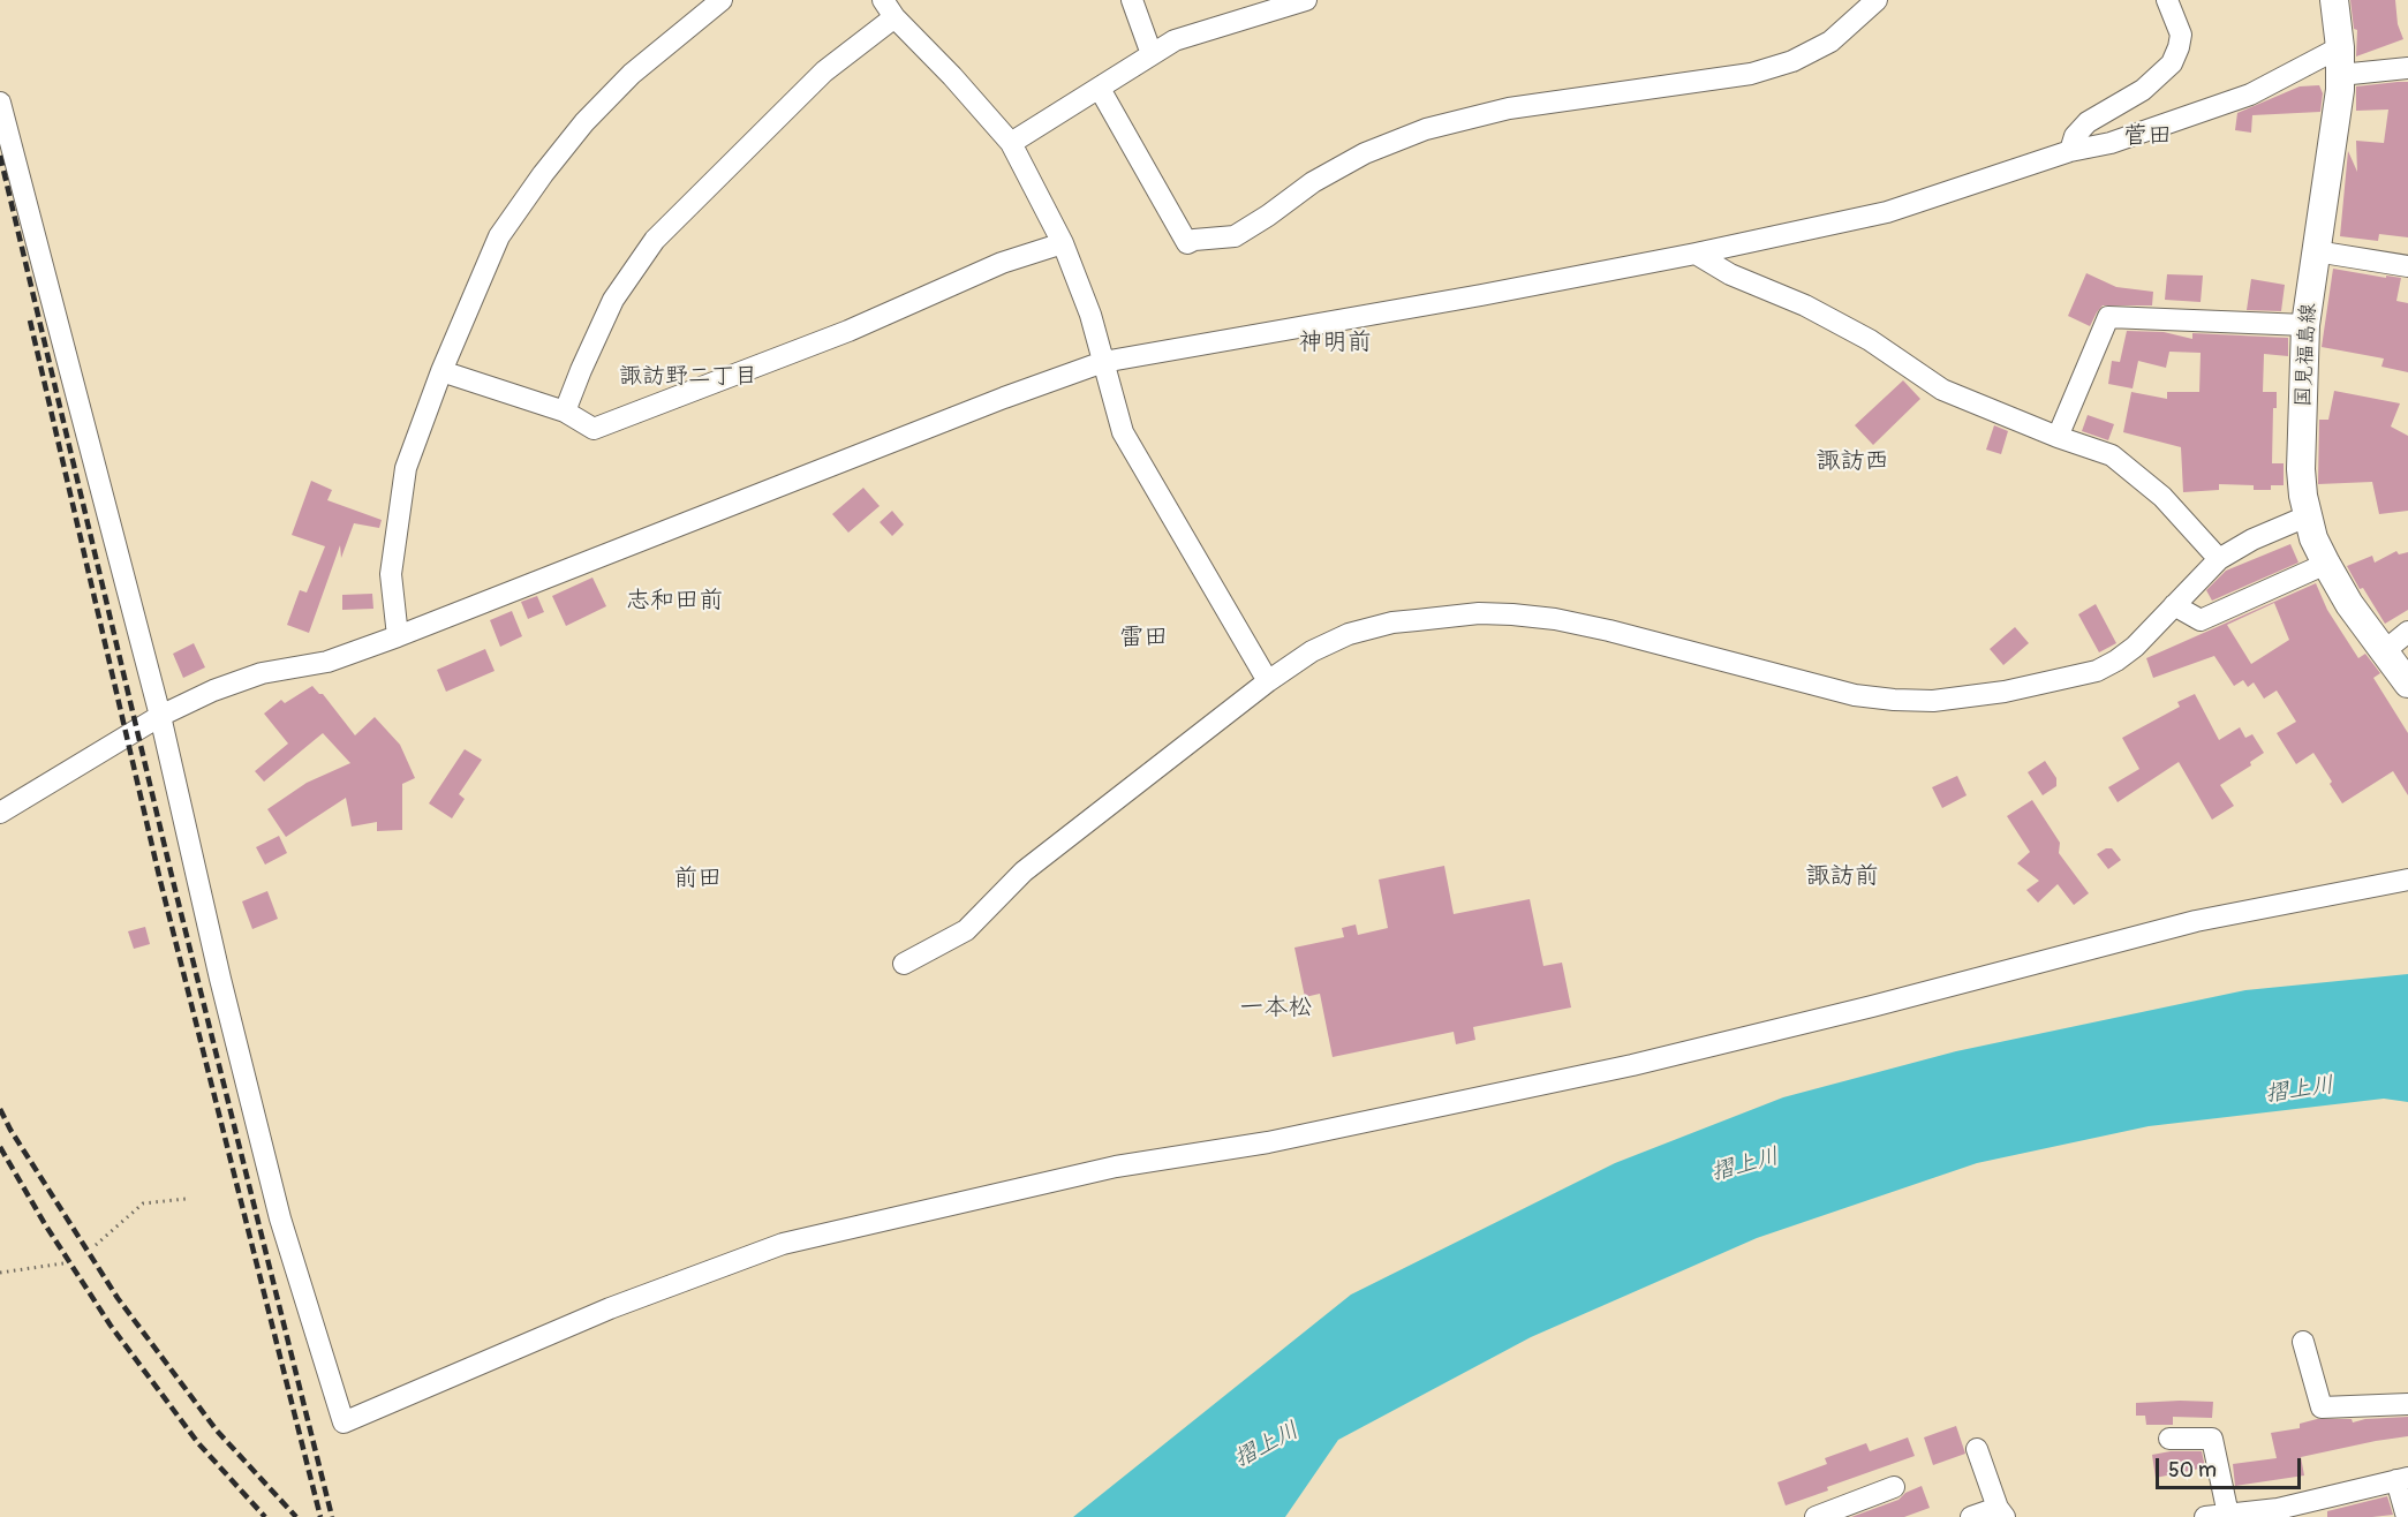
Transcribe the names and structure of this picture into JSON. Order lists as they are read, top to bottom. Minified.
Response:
{"streets":{"main road":["国見福島線"]},"districts":["菅田","神明前","諏訪野二丁目","諏訪西","志和田前","雷田","諏訪前","前田","一本松"],"water":["摺上川"],"scale_bar":"50 m"}
